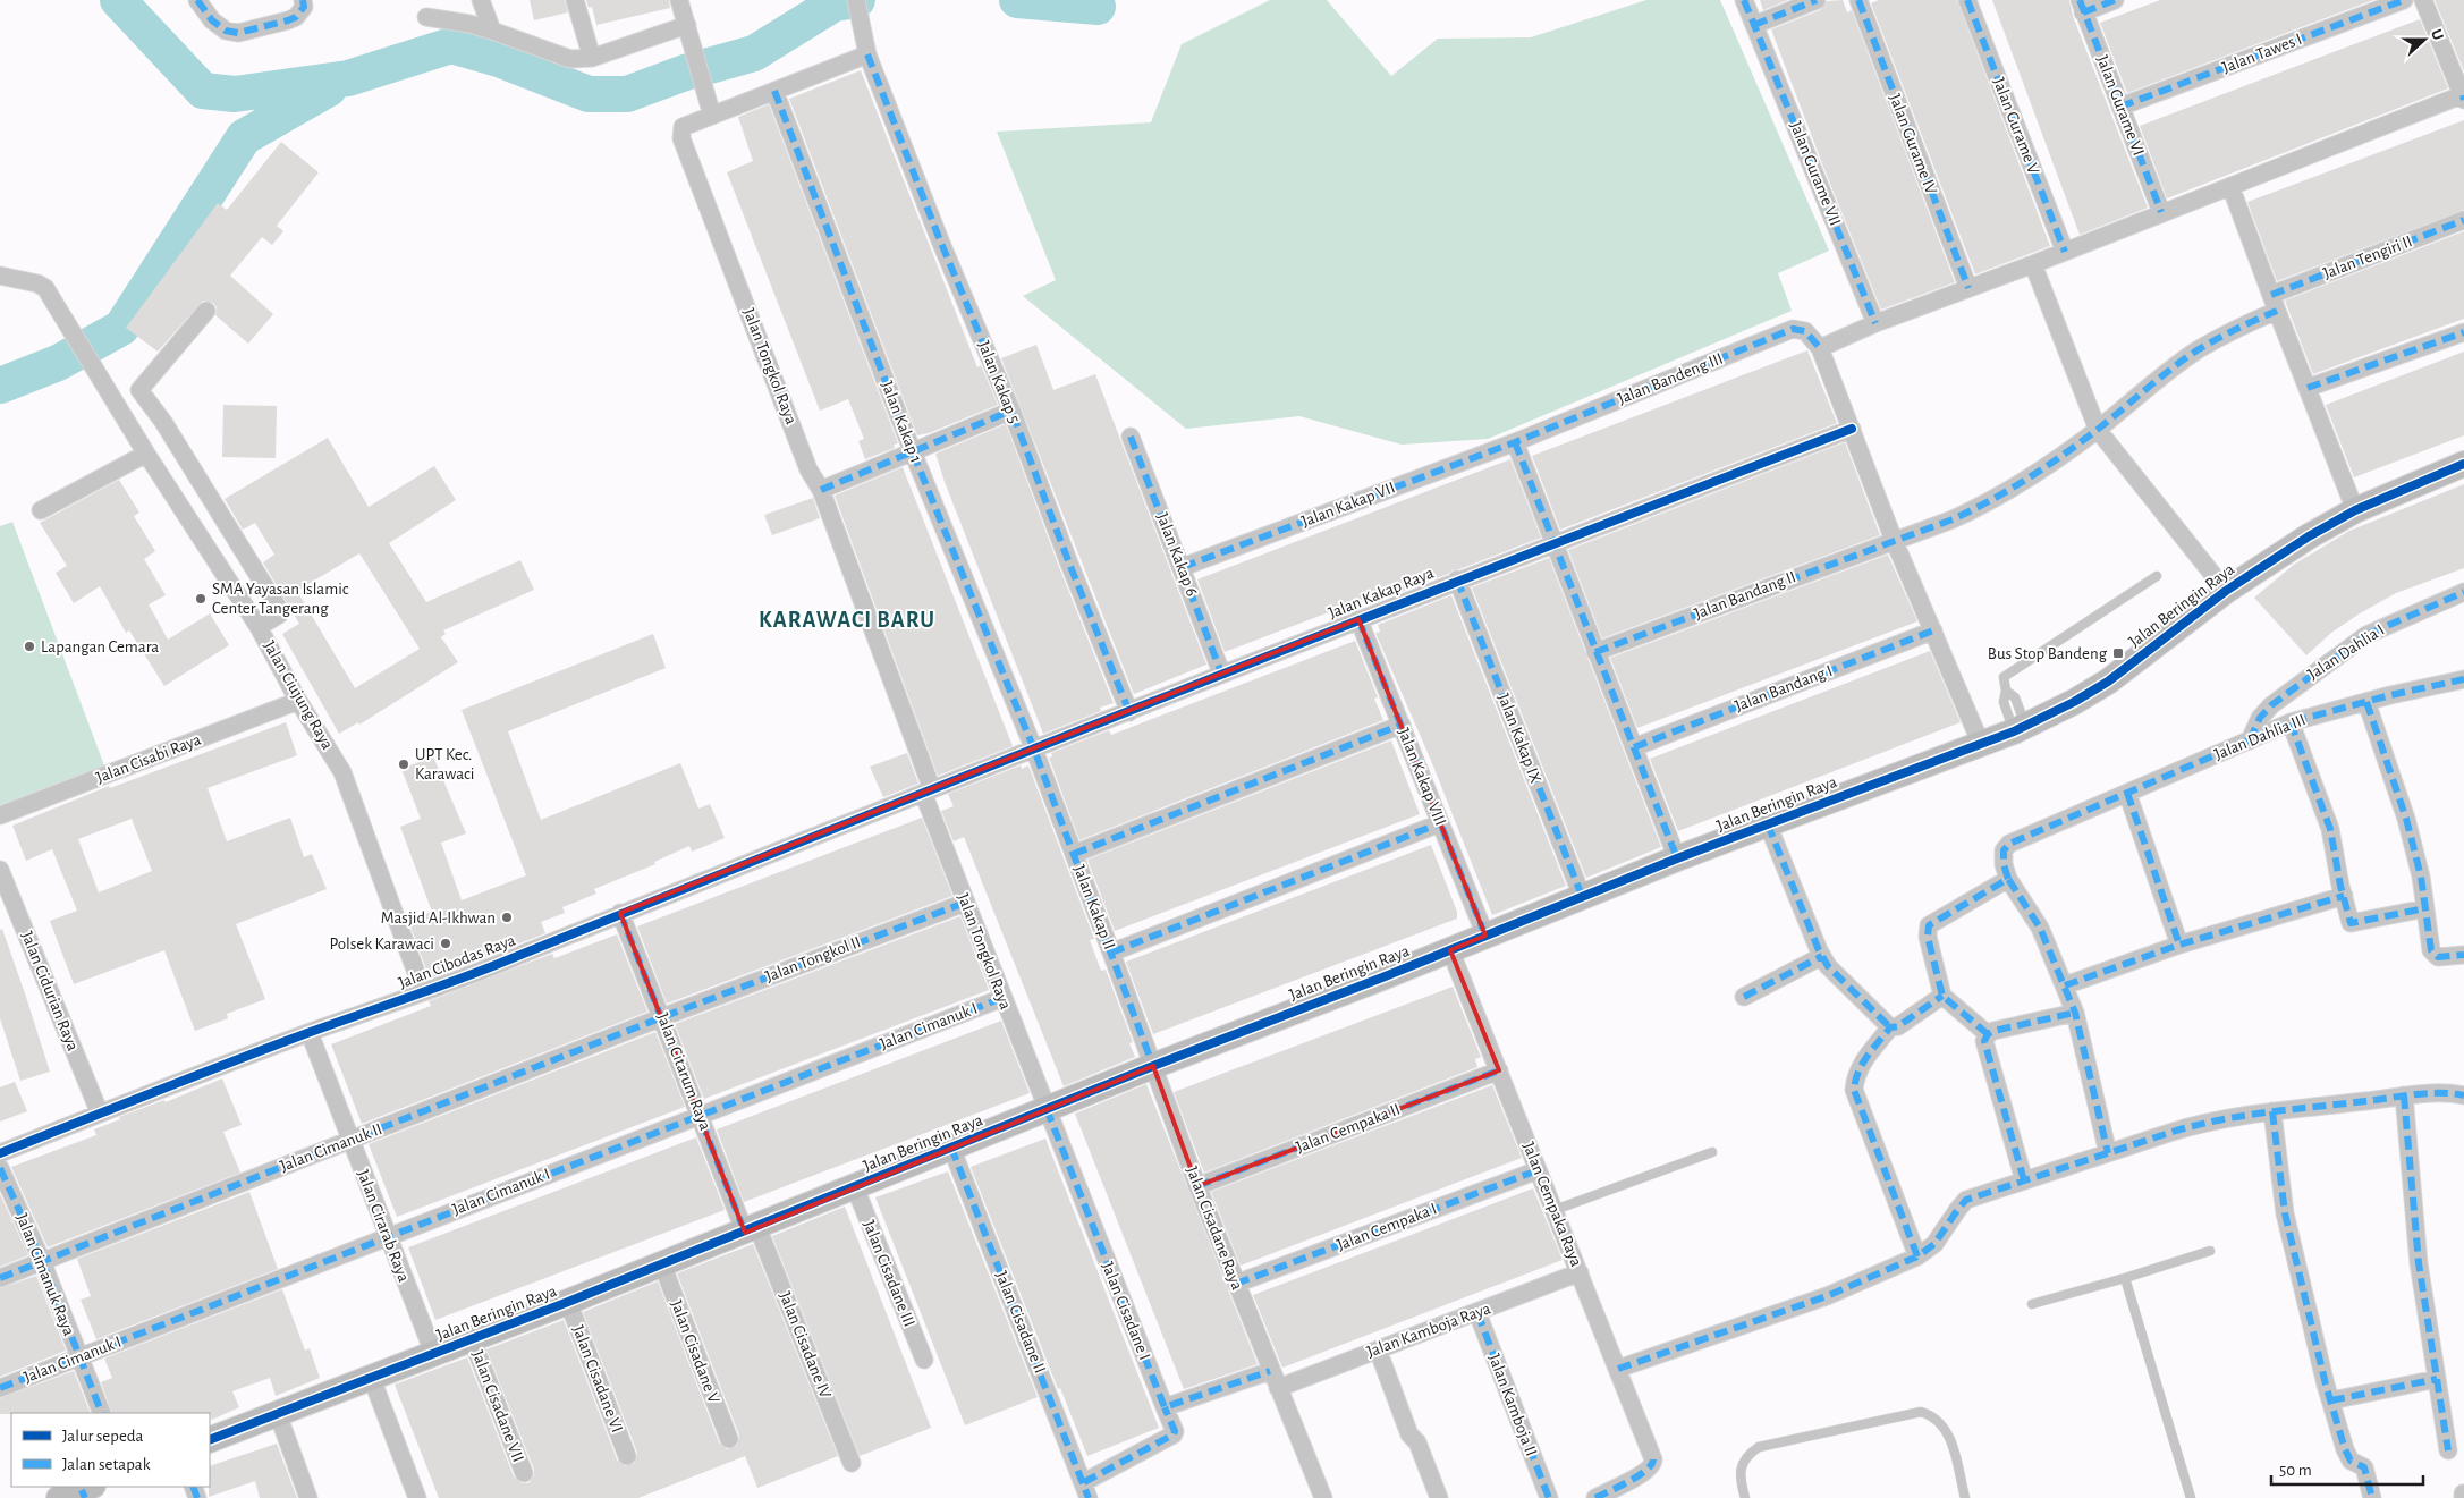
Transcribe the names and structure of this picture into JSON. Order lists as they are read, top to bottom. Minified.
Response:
{"streets":{"street":["Jalan Tawes I","Jalan Gurame VI","Jalan Gurame V","Jalan Gurame IV","Jalan Gurame VII","Jalan Tengiri II","Jalan Tongkol Raya","Jalan Bandeng III","Jalan Kakap 5","Jalan Kakap 1","Jalan Kakap VII","Jalan Kakap 6","Jalan Kakap Raya","Jalan Bandang II","Jalan Beringin Raya","Jalan Dahlia I","Jalan Bandang I","Jalan Ciujung Raya","Jalan Dahlia III","Jalan Kakap IX","Jalan Cisabi Raya","Jalan Kakap VIII","Jalan Kakap II","Jalan Tongkol II","Jalan Cibodas Raya","Jalan Cidurian Raya","Jalan Cimanuk I","Jalan Citarum Raya","Jalan Cempaka II","Jalan Cimanuk II","Jalan Cempaka Raya","Jalan Cirarab Raya","Jalan Cempaka I","Jalan Cisadane Raya","Jalan Cisadane III","Jalan Cimanuk Raya","Jalan Cisadane I","Jalan Cisadane II","Jalan Kamboja Raya","Jalan Cisadane IV","Jalan Cisadane V","Jalan Cisadane VI","Jalan Kamboja II","Jalan Cisadane VII"]},"crossings":[["Jalan Tawes I","Jalan Gurame VI"],["Jalan Tongkol Raya","Jalan Kakap 5"],["Jalan Tongkol Raya","Jalan Kakap 1"],["Jalan Tongkol Raya","Jalan Kakap Raya"],["Jalan Tongkol Raya","Jalan Beringin Raya"],["Jalan Tongkol Raya","Jalan Tongkol II"],["Jalan Tongkol Raya","Jalan Cibodas Raya"],["Jalan Tongkol Raya","Jalan Cimanuk I"],["Jalan Tongkol Raya","Jalan Cisadane I"],["Jalan Bandeng III","Jalan Kakap VII"],["Jalan Kakap 5","Jalan Kakap Raya"],["Jalan Kakap 1","Jalan Kakap Raya"],["Jalan Kakap 1","Jalan Kakap II"],["Jalan Kakap VII","Jalan Kakap 6"],["Jalan Kakap 6","Jalan Kakap Raya"],["Jalan Kakap Raya","Jalan Kakap IX"],["Jalan Kakap Raya","Jalan Kakap VIII"],["Jalan Kakap Raya","Jalan Kakap II"],["Jalan Kakap Raya","Jalan Cibodas Raya"],["Jalan Beringin Raya","Jalan Kakap IX"],["Jalan Beringin Raya","Jalan Kakap VIII"],["Jalan Beringin Raya","Jalan Kakap II"],["Jalan Beringin Raya","Jalan Citarum Raya"],["Jalan Beringin Raya","Jalan Cempaka Raya"],["Jalan Beringin Raya","Jalan Cirarab Raya"],["Jalan Beringin Raya","Jalan Cisadane Raya"],["Jalan Beringin Raya","Jalan Cisadane III"],["Jalan Beringin Raya","Jalan Cisadane I"],["Jalan Beringin Raya","Jalan Cisadane II"],["Jalan Beringin Raya","Jalan Cisadane IV"],["Jalan Beringin Raya","Jalan Cisadane V"],["Jalan Beringin Raya","Jalan Cisadane VI"],["Jalan Beringin Raya","Jalan Cisadane VII"],["Jalan Dahlia I","Jalan Dahlia III"],["Jalan Ciujung Raya","Jalan Cisabi Raya"],["Jalan Ciujung Raya","Jalan Cibodas Raya"],["Jalan Kakap II","Jalan Cisadane Raya"],["Jalan Tongkol II","Jalan Citarum Raya"],["Jalan Tongkol II","Jalan Cimanuk II"],["Jalan Cibodas Raya","Jalan Cidurian Raya"],["Jalan Cibodas Raya","Jalan Citarum Raya"],["Jalan Cibodas Raya","Jalan Cirarab Raya"],["Jalan Cimanuk I","Jalan Citarum Raya"],["Jalan Cimanuk I","Jalan Cirarab Raya"],["Jalan Cimanuk I","Jalan Cimanuk Raya"],["Jalan Citarum Raya","Jalan Cimanuk II"],["Jalan Citarum Raya","Jalan Cisadane IV"],["Jalan Cempaka II","Jalan Cempaka Raya"],["Jalan Cempaka II","Jalan Cisadane Raya"],["Jalan Cimanuk II","Jalan Cirarab Raya"],["Jalan Cimanuk II","Jalan Cimanuk Raya"],["Jalan Cempaka Raya","Jalan Cempaka I"],["Jalan Cempaka Raya","Jalan Kamboja Raya"],["Jalan Cempaka I","Jalan Cisadane Raya"],["Jalan Cisadane Raya","Jalan Kamboja Raya"],["Jalan Cisadane I","Jalan Cisadane II"],["Jalan Kamboja Raya","Jalan Kamboja II"]],"districts":["KARAWACI BARU"],"places":{"other":["SMA Yayasan Islamic Center Tangerang","Lapangan Cemara","UPT Kec. Karawaci","Masjid Al-Ikhwan","Polsek Karawaci"],"transit":["Bus Stop Bandeng"]},"legend":["Jalur sepeda","Jalan setapak"],"scale_bar":"50 m","north":"right"}
